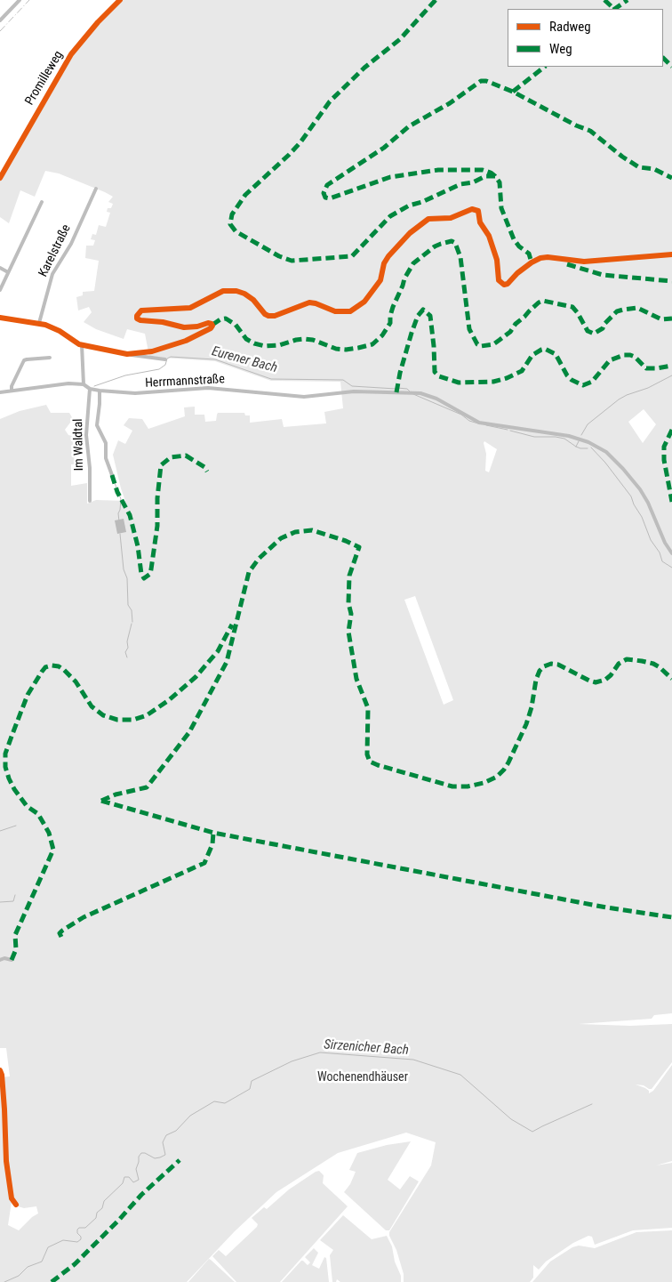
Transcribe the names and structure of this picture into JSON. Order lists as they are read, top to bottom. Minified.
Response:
{"streets":{"street":["Promilleweg","Karelstraße","Herrmannstraße","Im Waldtal"]},"crossings":[["Herrmannstraße","Im Waldtal"]],"water":["Eurener Bach","Sirzenicher Bach"],"parks":["Wochenendhäuser"],"legend":["Radweg","Weg"]}
